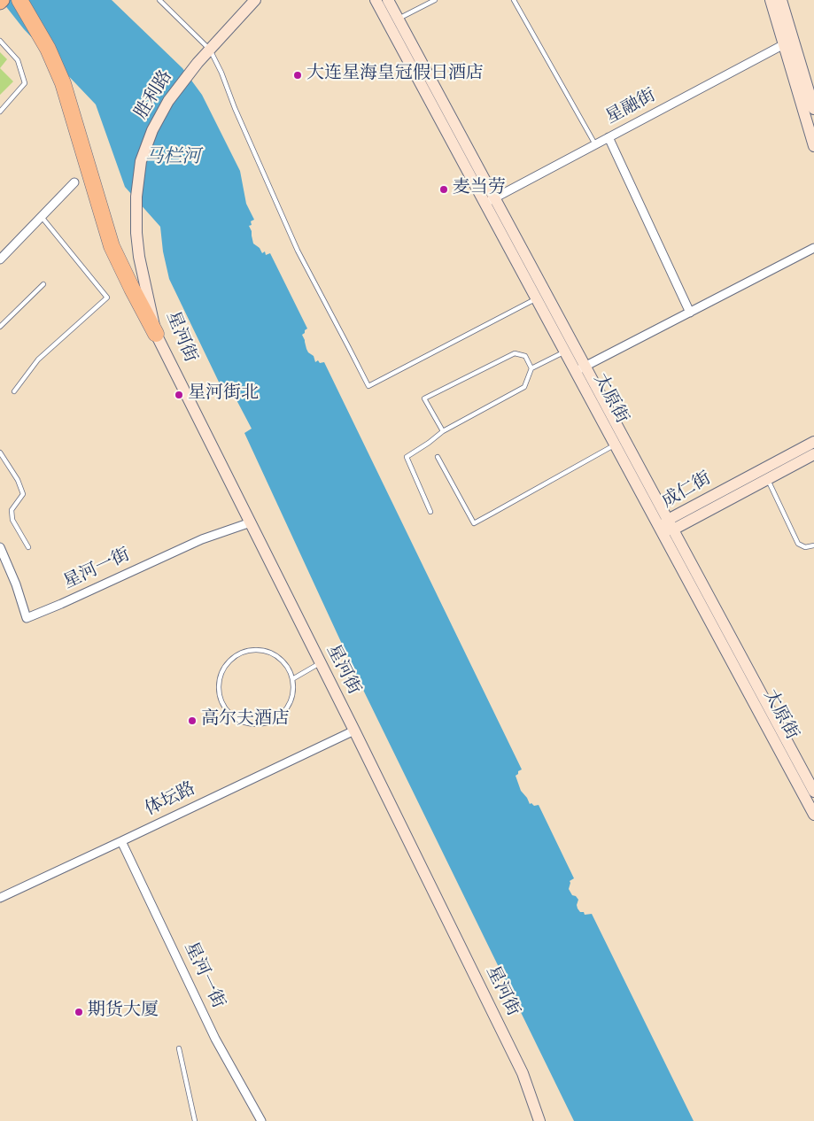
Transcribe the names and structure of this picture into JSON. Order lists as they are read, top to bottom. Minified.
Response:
{"streets":{"main road":["胜利路","星河街","太原街","成仁街"],"street":["星融街","星河一街","体坛路"]},"crossings":[["胜利路","星河街"],["星融街","太原街"],["星河街","星河一街"],["星河街","体坛路"],["太原街","成仁街"],["星河一街","体坛路"]],"water":["马栏河"],"places":["大连星海皇冠假日酒店","麦当劳","星河街北","高尔夫酒店","期货大厦"]}
